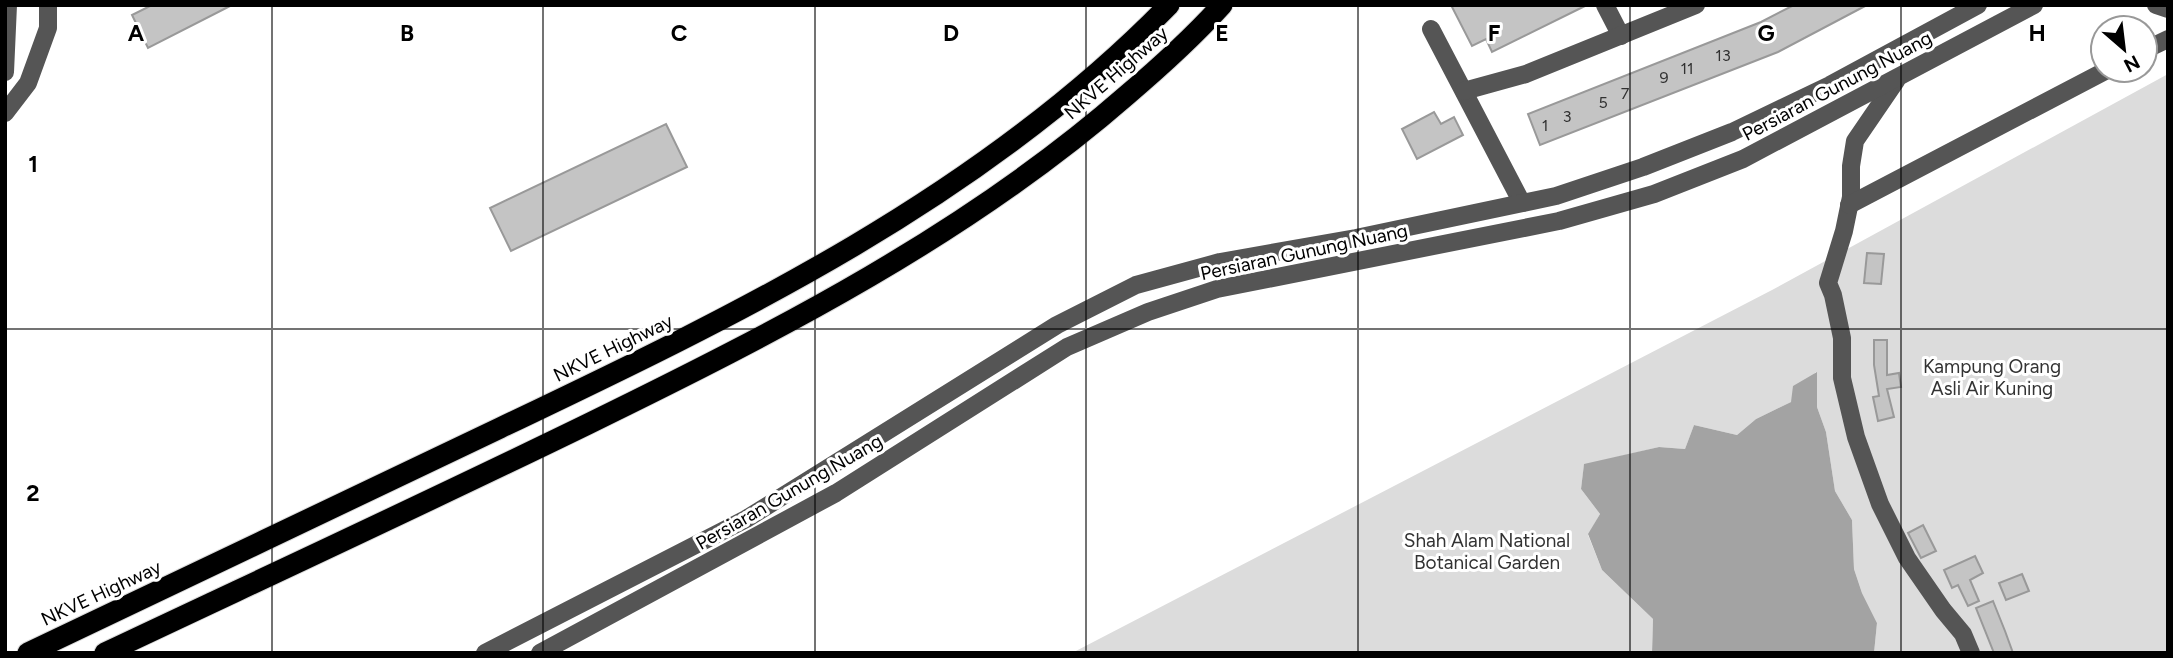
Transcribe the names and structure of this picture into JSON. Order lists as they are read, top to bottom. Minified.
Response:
{"streets":{"highway":["NKVE Highway"],"street":["Persiaran Gunung Nuang"]},"parks":["Kampung Orang Asli Air Kuning","Shah Alam National Botanical Garden"],"house_numbers":["13","11","9","7","5","3","1"],"north":"bottom right","grid":{"columns":["A","B","C","D","E","F","G","H"],"rows":["1","2"]}}
